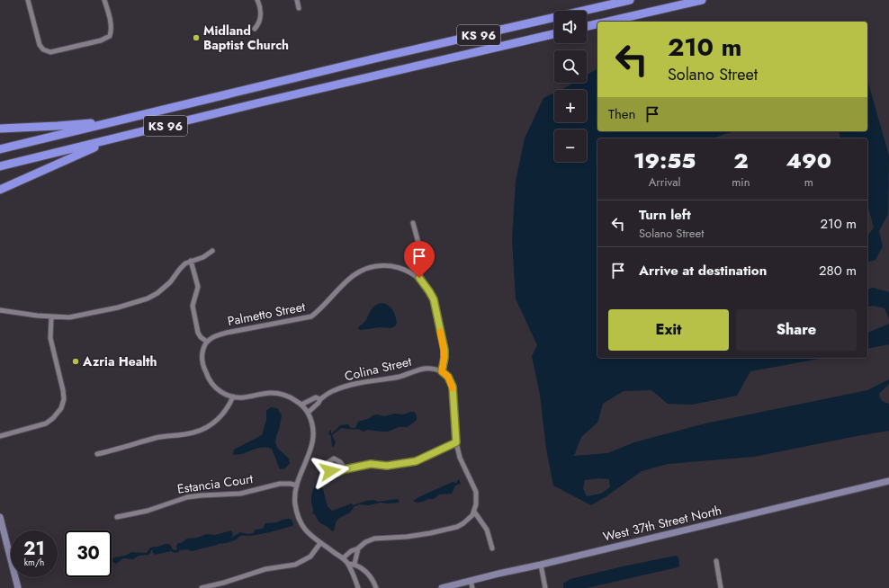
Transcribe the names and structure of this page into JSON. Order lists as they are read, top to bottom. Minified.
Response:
{"streets":{"highway":["KS 96"],"street":["Palmetto Street","Colina Street","Estancia Court","West 37th Street North"]},"places":["Midland Baptist Church","Azria Health"],"page":{"map_buttons":["+","−"],"turn":["210 m","Solano Street"],"then":"Then","eta":["19:55","Arrival","2","min","490","m"],"list":[{"name":"Turn left","note":"Solano Street","value":"210 m"},{"name":"Arrive at destination","value":"280 m"}],"buttons":["Exit","Share"],"speed":"21 km/h","limit":"30"}}
